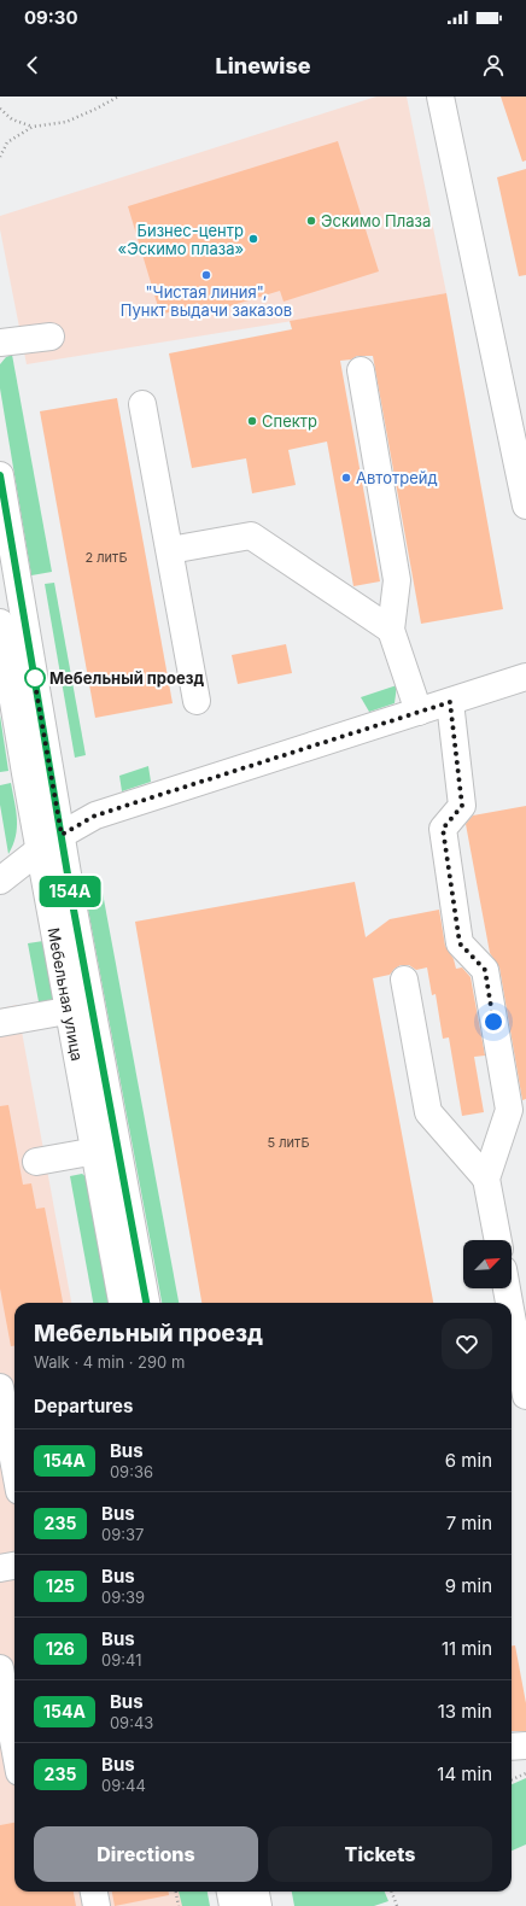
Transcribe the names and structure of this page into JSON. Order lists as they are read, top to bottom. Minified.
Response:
{"streets":{"street":["Мебельная улица"]},"places":["Эскимо Плаза","Бизнес-центр «Эскимо плаза»","\"Чистая линия\", Пункт выдачи заказов","Спектр","Автотрейд","Мебельный проезд"],"lines":["bus line 154А"],"house_numbers":["2 литБ","5 литБ"],"north":"top right","page":{"status":"09:30","header":"Linewise","on_map":"154А","heading":[["Мебельный проезд","Walk · 4 min · 290 m"],"Departures"],"list":[{"mark":"154А","name":"Bus","note":"09:36","value":"6 min"},{"mark":"235","name":"Bus","note":"09:37","value":"7 min"},{"mark":"125","name":"Bus","note":"09:39","value":"9 min"},{"mark":"126","name":"Bus","note":"09:41","value":"11 min"},{"mark":"154А","name":"Bus","note":"09:43","value":"13 min"},{"mark":"235","name":"Bus","note":"09:44","value":"14 min"}],"buttons":["Directions","Tickets"]}}
